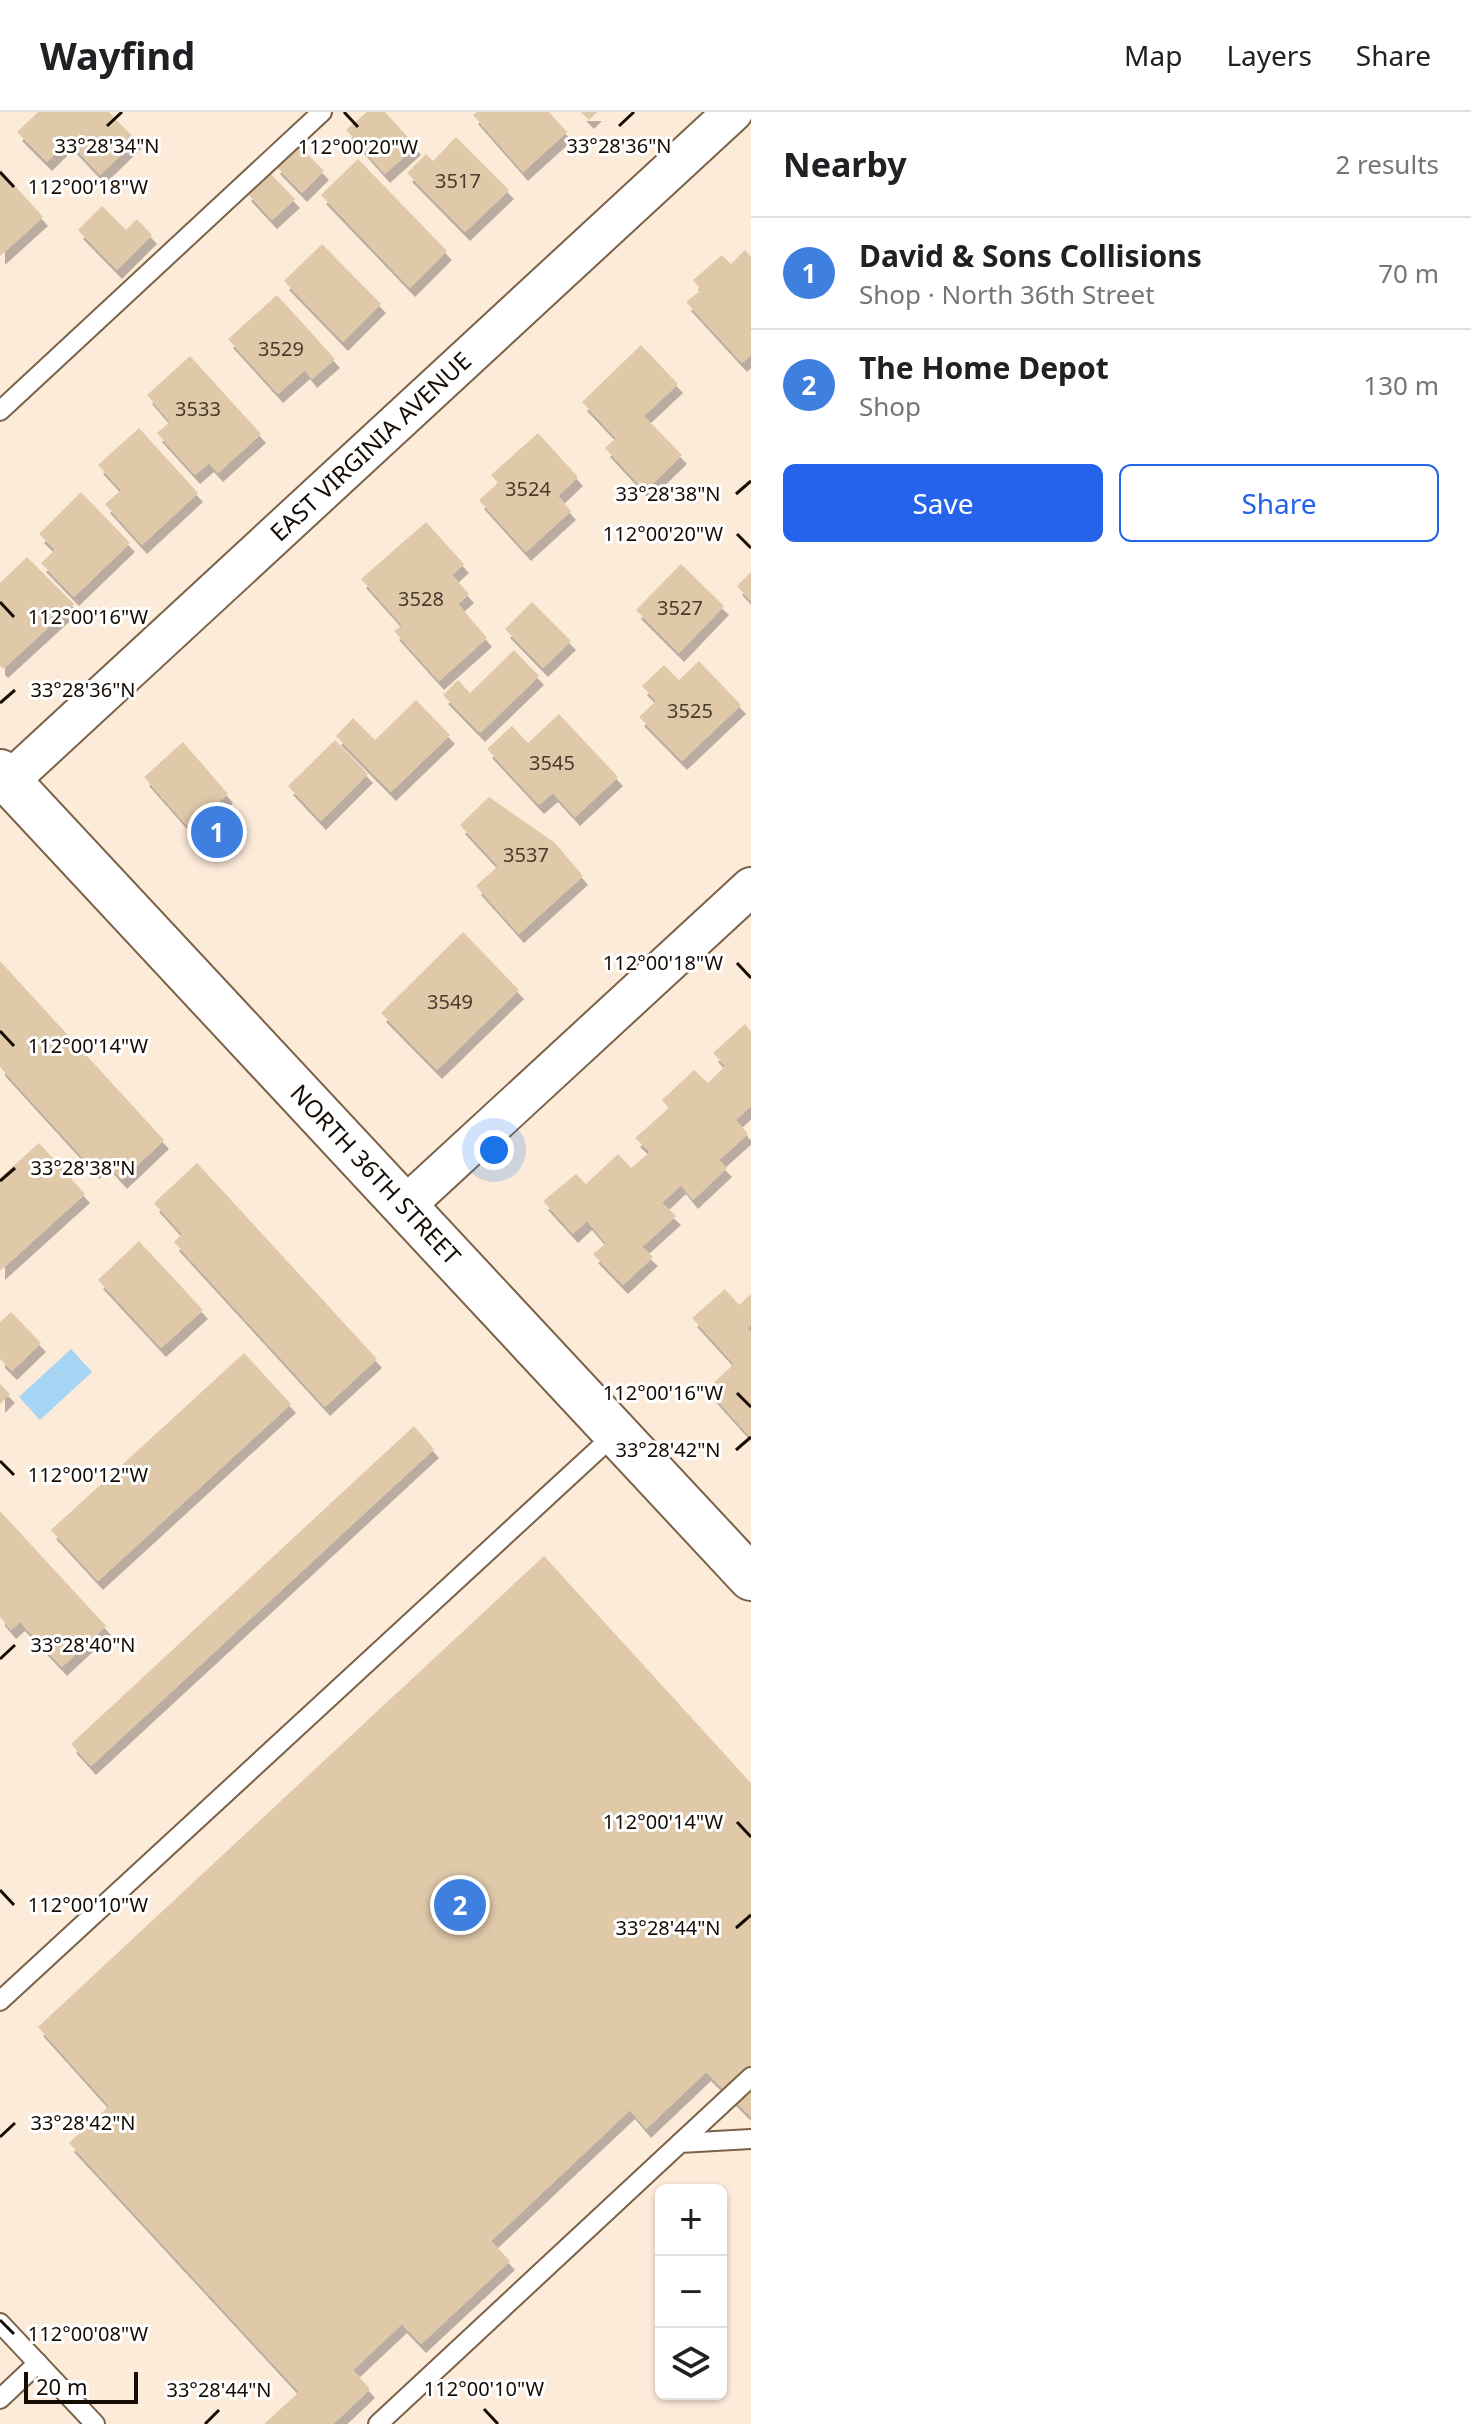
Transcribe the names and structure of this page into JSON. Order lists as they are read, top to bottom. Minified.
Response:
{"streets":{"main road":["NORTH 36TH STREET"],"street":["EAST VIRGINIA AVENUE"]},"crossings":[["EAST VIRGINIA AVENUE","NORTH 36TH STREET"]],"house_numbers":["3517","3529","3533","3524","3528","3527","3525","3545","3537","3549"],"scale_bar":"20 m","page":{"header":"Wayfind","nav":["Map","Layers","Share"],"heading":["Nearby","2 results"],"list":[{"mark":"1","name":"David & Sons Collisions","note":"Shop · North 36th Street","value":"70 m"},{"mark":"2","name":"The Home Depot","note":"Shop","value":"130 m"}],"buttons":["Save","Share"],"pins":["1","2"],"map_buttons":["+","−"],"scale":"20 m"},"coordinates":["33°28'34\"N","33°28'36\"N","112°00'20\"W","112°00'18\"W","33°28'38\"N","112°00'16\"W","112°00'14\"W","33°28'42\"N","112°00'12\"W","33°28'40\"N","112°00'10\"W","33°28'44\"N","112°00'08\"W"]}
